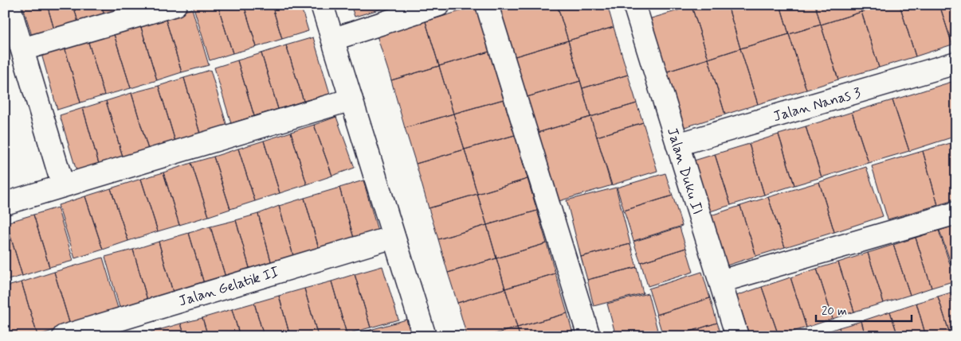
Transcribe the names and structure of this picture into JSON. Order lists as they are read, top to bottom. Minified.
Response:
{"streets":{"street":["Jalan Nanas 3","Jalan Duku II","Jalan Gelatik II"]},"crossings":[["Jalan Nanas 3","Jalan Duku II"]],"scale_bar":"20 m"}
